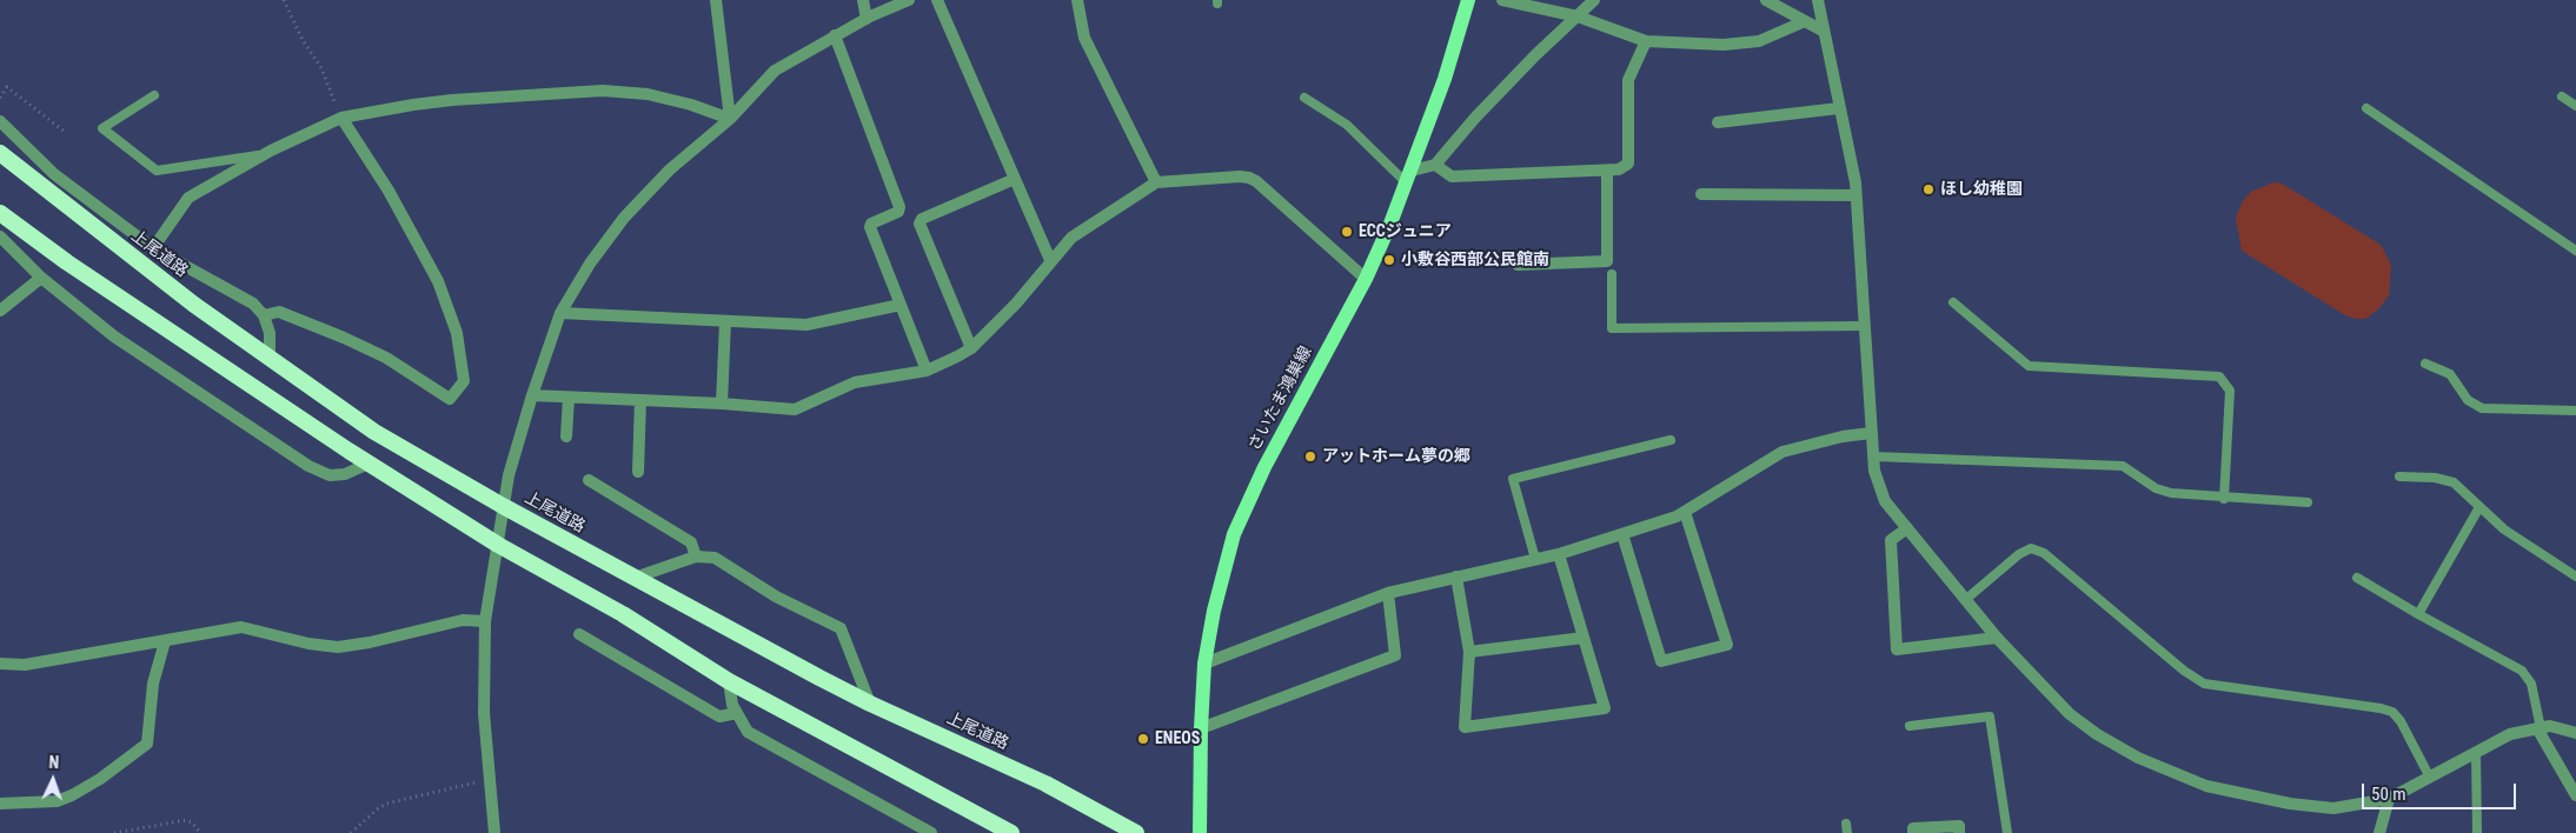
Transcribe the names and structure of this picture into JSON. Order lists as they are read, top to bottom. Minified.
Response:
{"streets":{"highway":["上尾道路"],"main road":["さいたま鴻巣線"]},"places":["ほし幼稚園","ECCジュニア","小敷谷西部公民館南","アットホーム夢の郷","ENEOS"],"scale_bar":"50 m","north":"top"}
